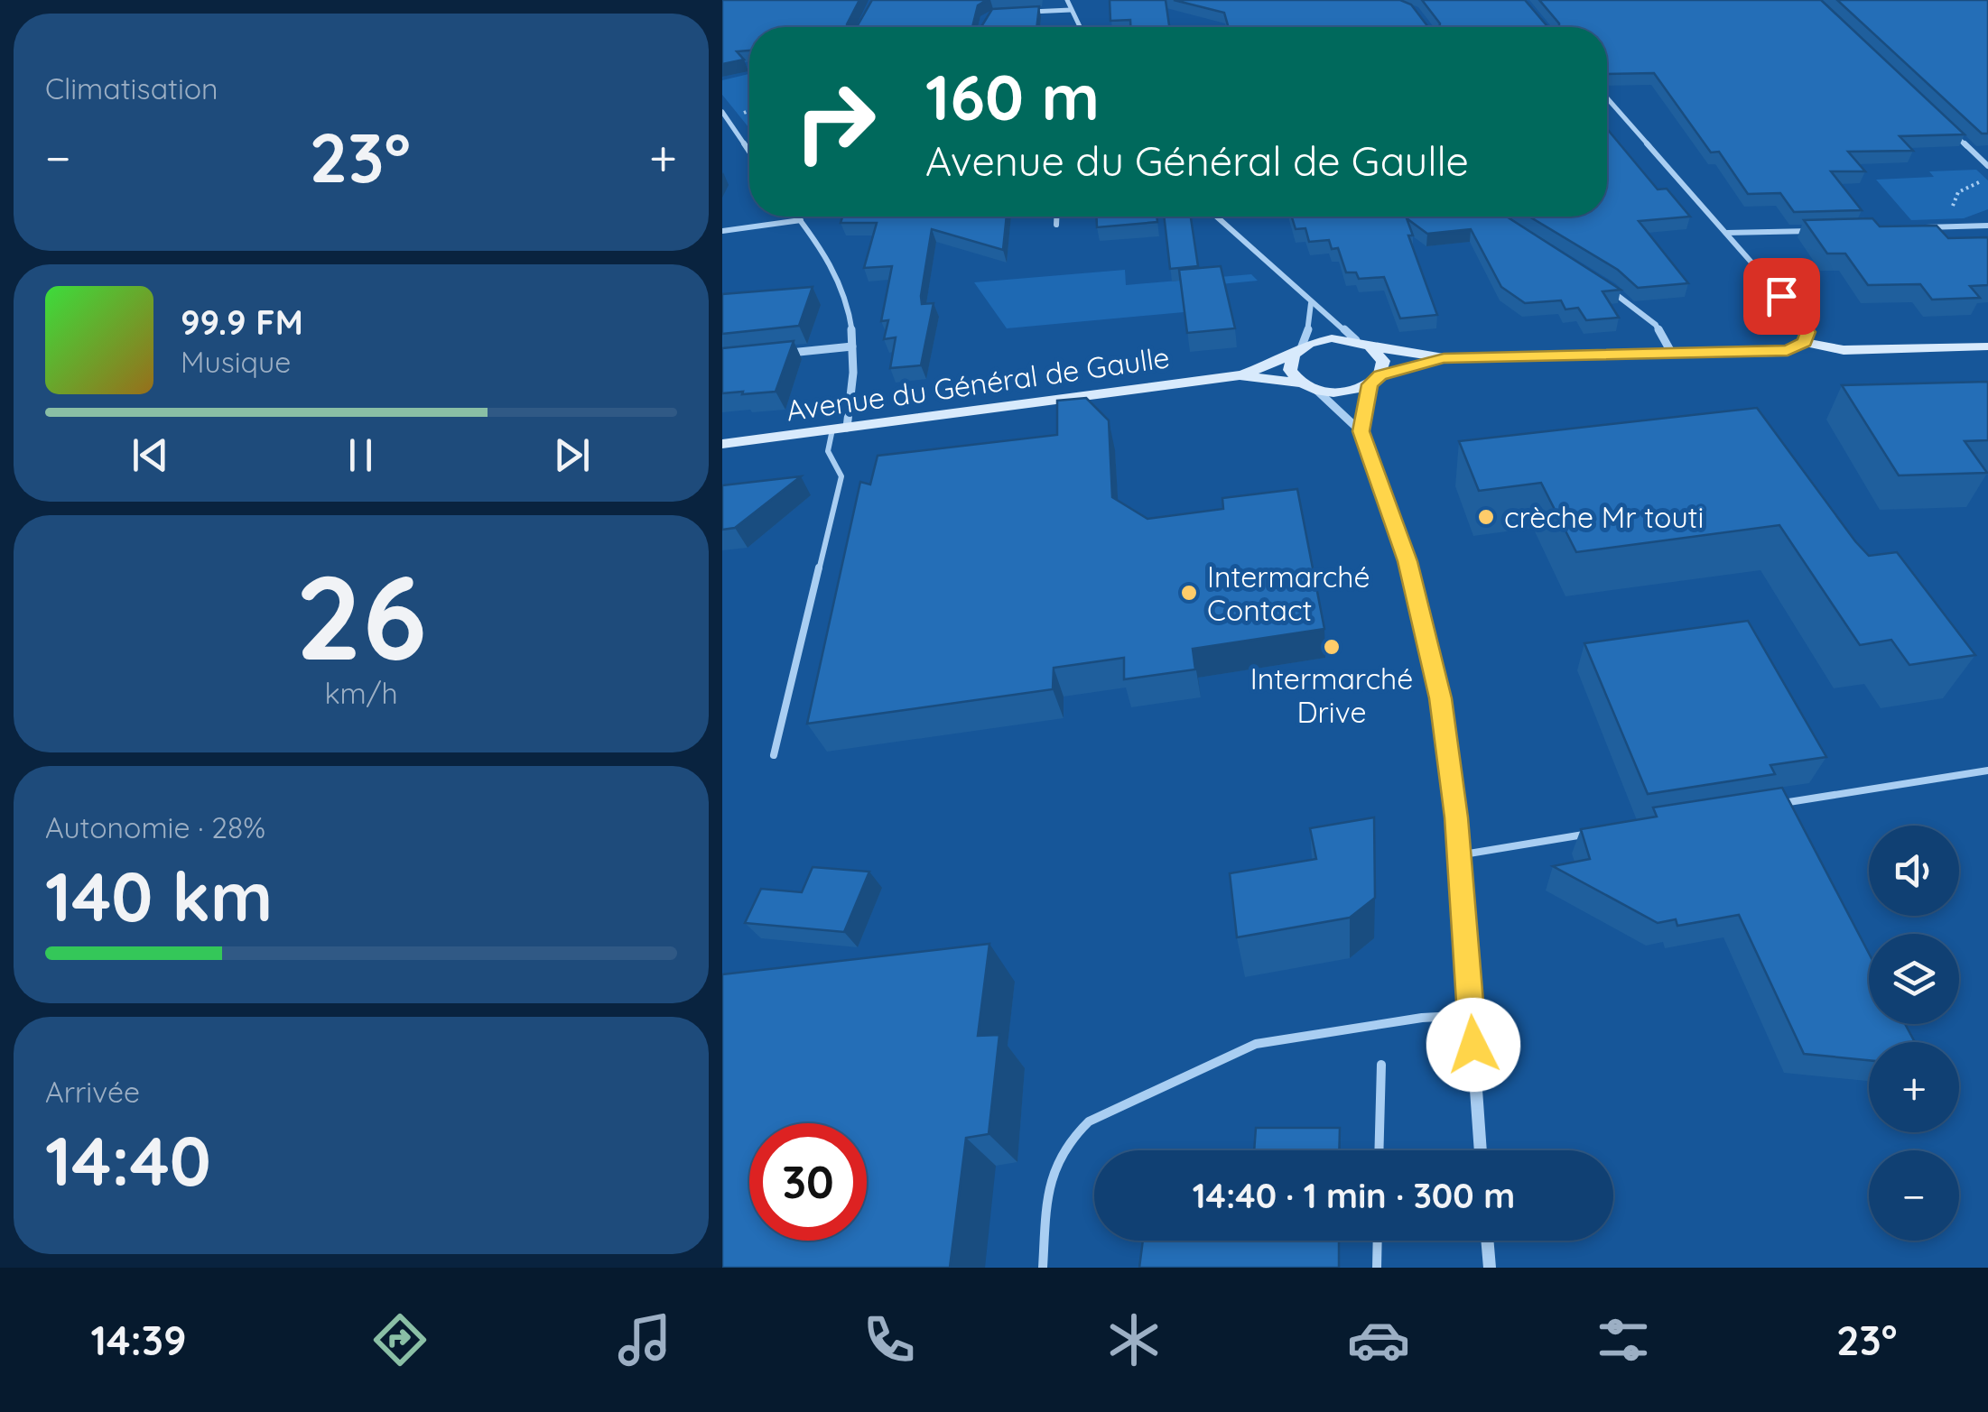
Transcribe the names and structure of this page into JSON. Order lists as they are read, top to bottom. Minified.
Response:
{"streets":{"street":["Avenue du Général de Gaulle"]},"places":["crèche Mr touti","Intermarché Contact","Intermarché Drive"],"page":{"tile":["Climatisation",["26","km/h"],["Autonomie · 28%","140 km"],["Arrivée","14:40"]],"turn":["160 m","Avenue du Général de Gaulle"],"heat":["−","23°","+"],"song":["99.9 FM","Musique"],"map_buttons":["+","−"],"limit":"30","trip":"14:40 · 1 min · 300 m","tabs":["14:39","23°"]}}
